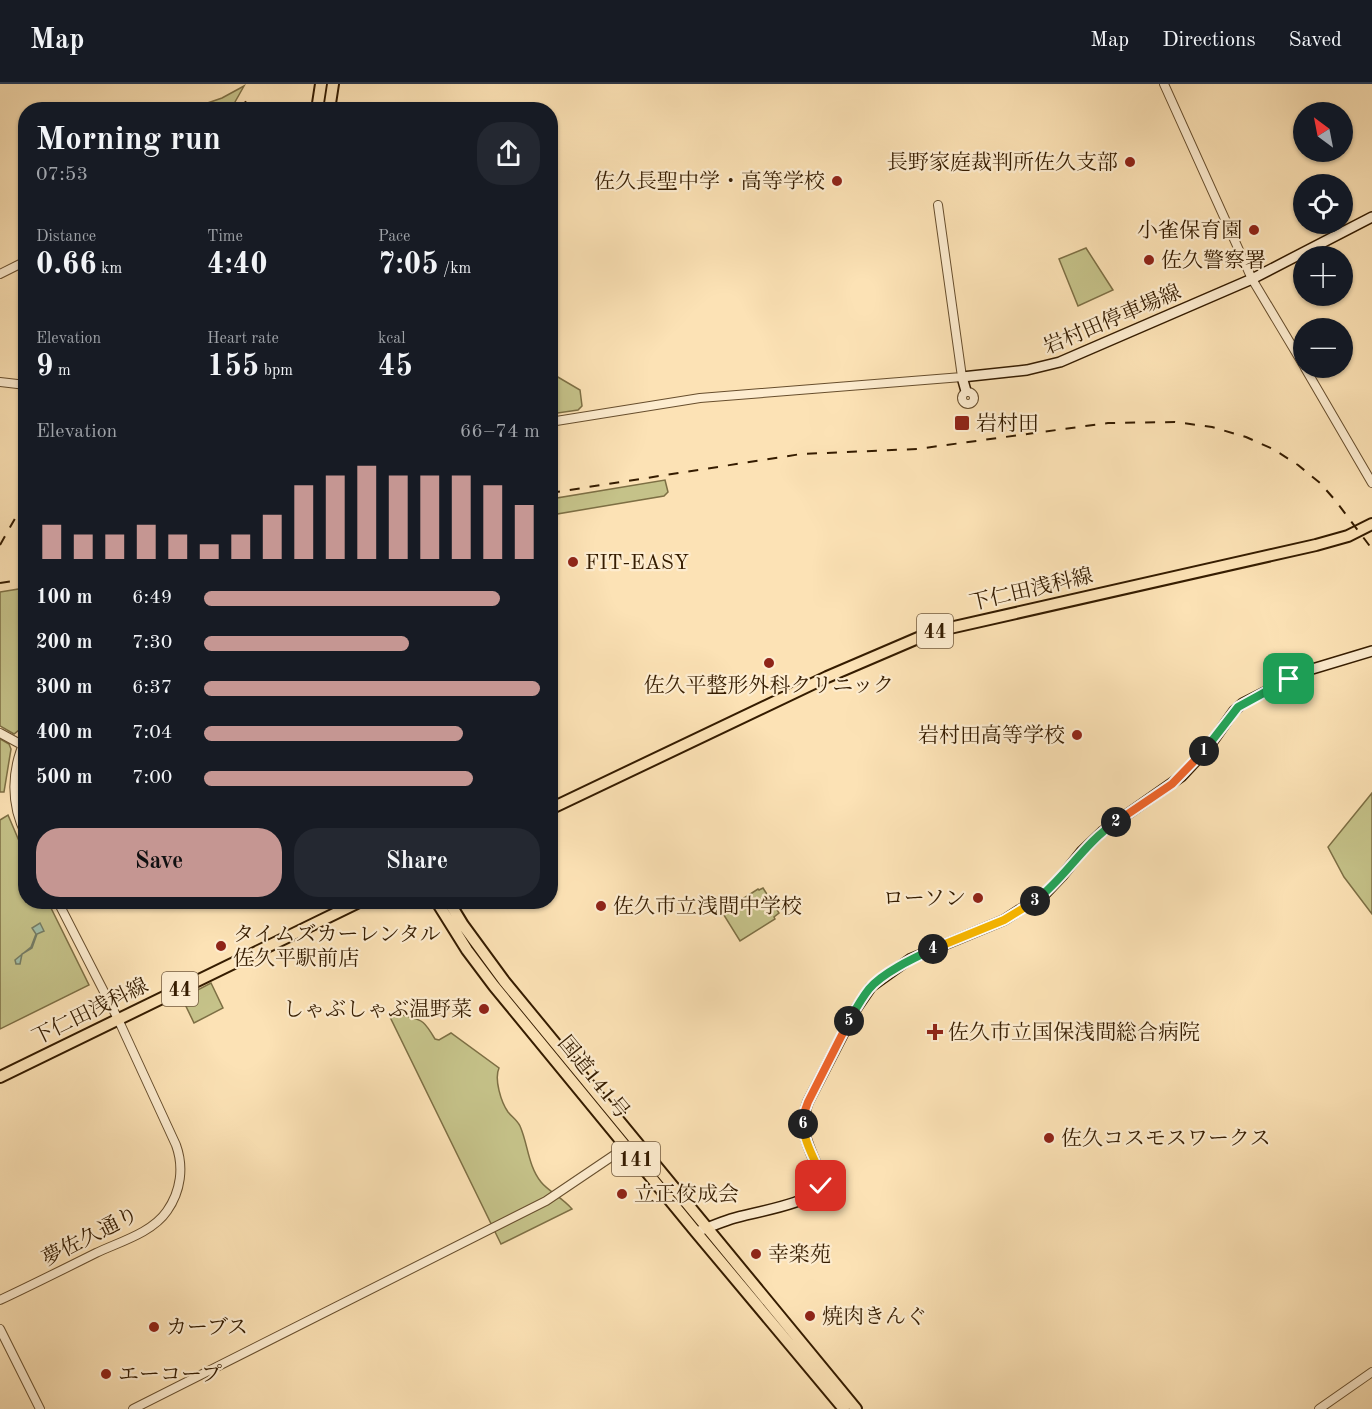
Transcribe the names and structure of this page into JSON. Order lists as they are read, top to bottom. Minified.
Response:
{"streets":{"main road":["岩村田停車場線","下仁田浅科線","44","国道141号","141"],"street":["夢佐久通り"]},"crossings":[["下仁田浅科線","夢佐久通り"]],"places":{"other":["長野家庭裁判所佐久支部","佐久長聖中学・高等学校","小雀保育園","佐久警察署","FIT-EASY","佐久平整形外科クリニック","岩村田高等学校","ローソン","佐久市立浅間中学校","タイムズカーレンタル 佐久平駅前店","しゃぶしゃぶ温野菜","佐久コスモスワークス","立正佼成会","幸楽苑","焼肉きんぐ","カーブス","エーコープ"],"transit":["岩村田"],"health":["佐久市立国保浅間総合病院"]},"north":"top left","page":{"header":"Map","nav":["Map","Directions","Saved"],"map_buttons":["+","−"],"heading":["Morning run","07:53"],"stats":[["Distance","0.66 km"],["Time","4:40"],["Pace","7:05 /km"],["Elevation","9 m"],["Heart rate","155 bpm"],["kcal","45"]],"chart":["Elevation","66–74 m"],"list":[{"name":"100 m","note":"6:49"},{"name":"200 m","note":"7:30"},{"name":"300 m","note":"6:37"},{"name":"400 m","note":"7:04"},{"name":"500 m","note":"7:00"}],"pins":["1","2","3","4","5","6"],"buttons":["Save","Share"]}}
